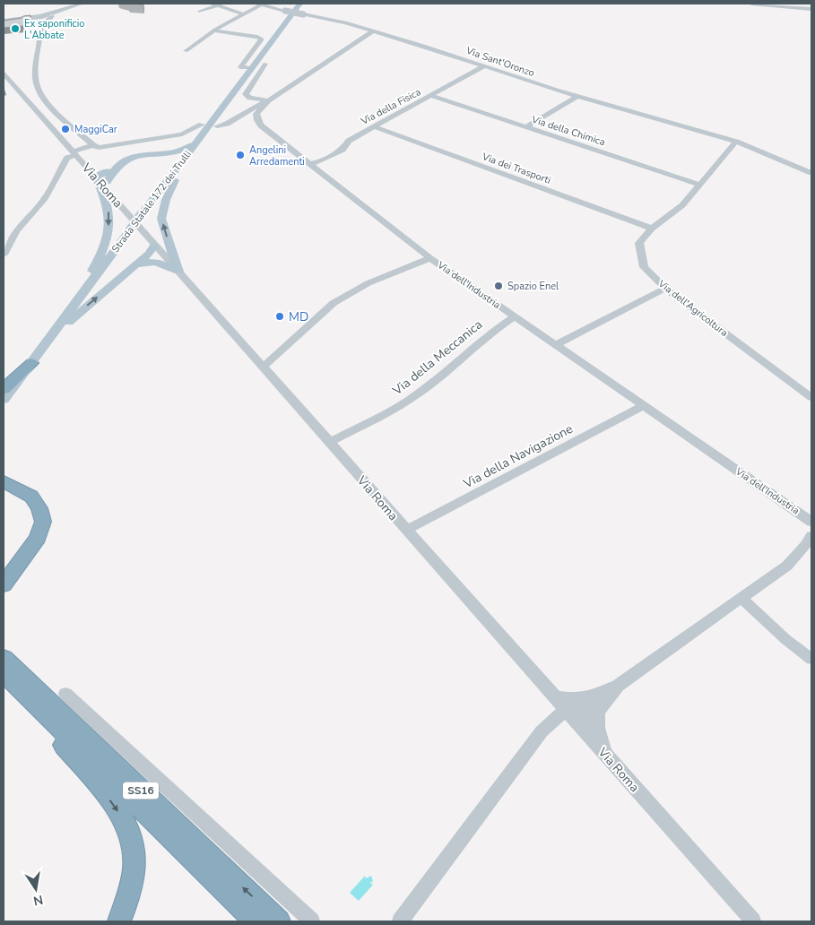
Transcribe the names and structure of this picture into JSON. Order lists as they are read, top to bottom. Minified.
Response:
{"streets":{"highway":["SS16"],"main road":["Strada Statale 172 dei Trulli"],"street":["Via Sant'Oronzo","Via della Fisica","Via della Chimica","Via dei Trasporti","Via Roma","Via dell'Industria","Via dell'Agricoltura","Via della Meccanica","Via della Navigazione"]},"crossings":[["Via Sant'Oronzo","Via della Fisica"],["Via Sant'Oronzo","Via dell'Agricoltura"],["Via della Fisica","Via della Chimica"],["Via della Fisica","Via dei Trasporti"],["Via della Fisica","Via dell'Industria"],["Via della Chimica","Via dell'Agricoltura"],["Via dei Trasporti","Via dell'Agricoltura"],["Via Roma","Via della Meccanica"],["Via Roma","Via della Navigazione"],["Via dell'Industria","Via della Meccanica"],["Via dell'Industria","Via della Navigazione"]],"places":["Ex saponificio L'Abbate","MaggiCar","Angelini Arredamenti","Spazio Enel","MD"],"north":"bottom"}
